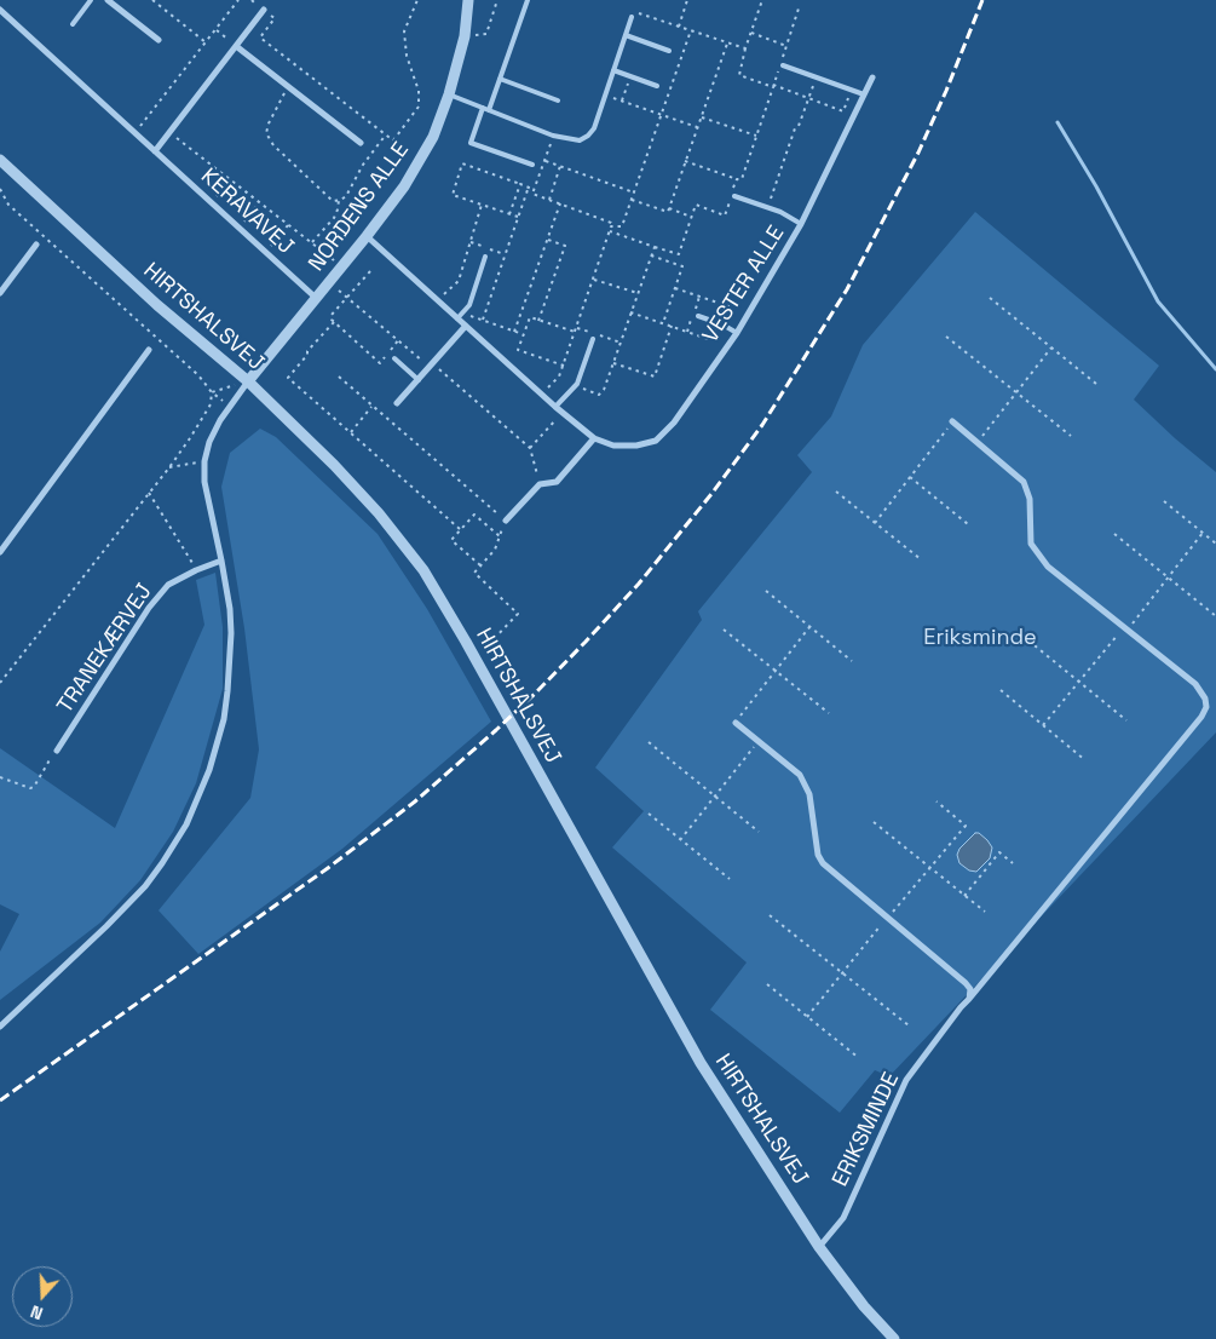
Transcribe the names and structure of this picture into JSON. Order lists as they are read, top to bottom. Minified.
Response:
{"streets":{"street":["NORDENS ALLE","KERAVAVEJ","VESTER ALLE","HIRTSHALSVEJ","TRANEKÆRVEJ","ERIKSMINDE"]},"crossings":[["NORDENS ALLE","KERAVAVEJ"],["NORDENS ALLE","VESTER ALLE"],["NORDENS ALLE","HIRTSHALSVEJ"],["HIRTSHALSVEJ","ERIKSMINDE"]],"parks":["Eriksminde"],"north":"bottom"}
